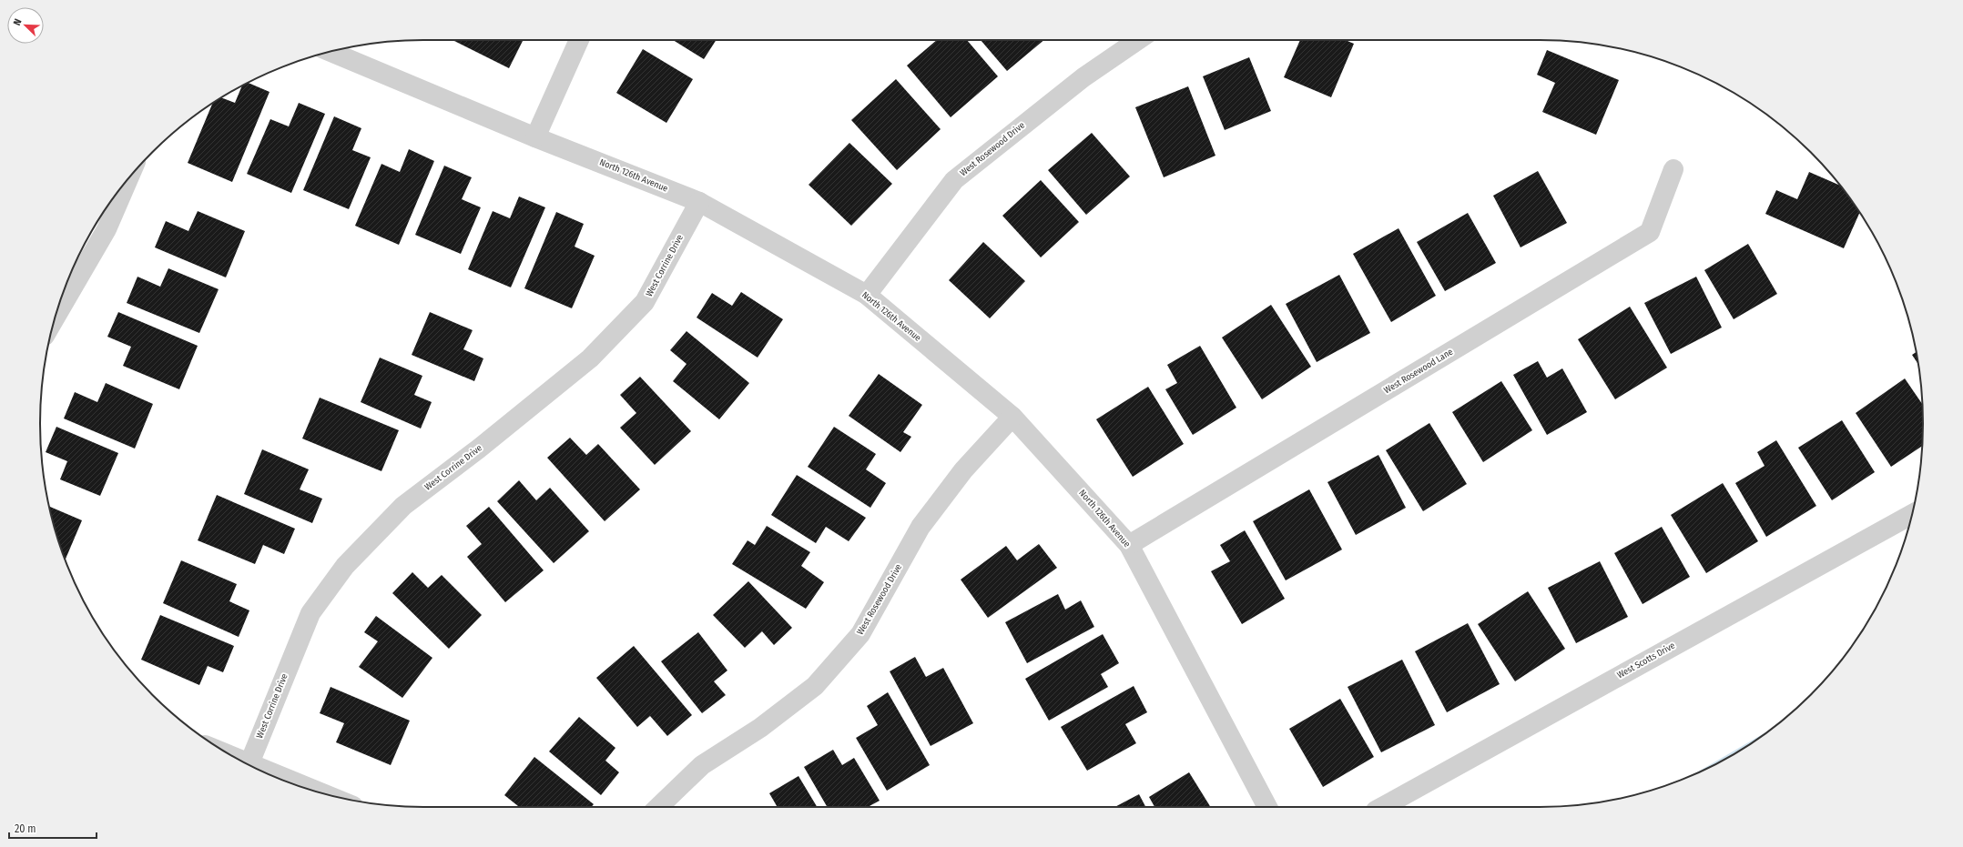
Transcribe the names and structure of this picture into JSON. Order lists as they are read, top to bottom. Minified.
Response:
{"streets":{"street":["West Rosewood Drive","North 126th Avenue","West Corrine Drive","West Rosewood Lane","West Scotts Drive"]},"crossings":[["West Rosewood Drive","North 126th Avenue"],["North 126th Avenue","West Corrine Drive"],["North 126th Avenue","West Rosewood Lane"]],"scale_bar":"20 m","north":"top left"}
